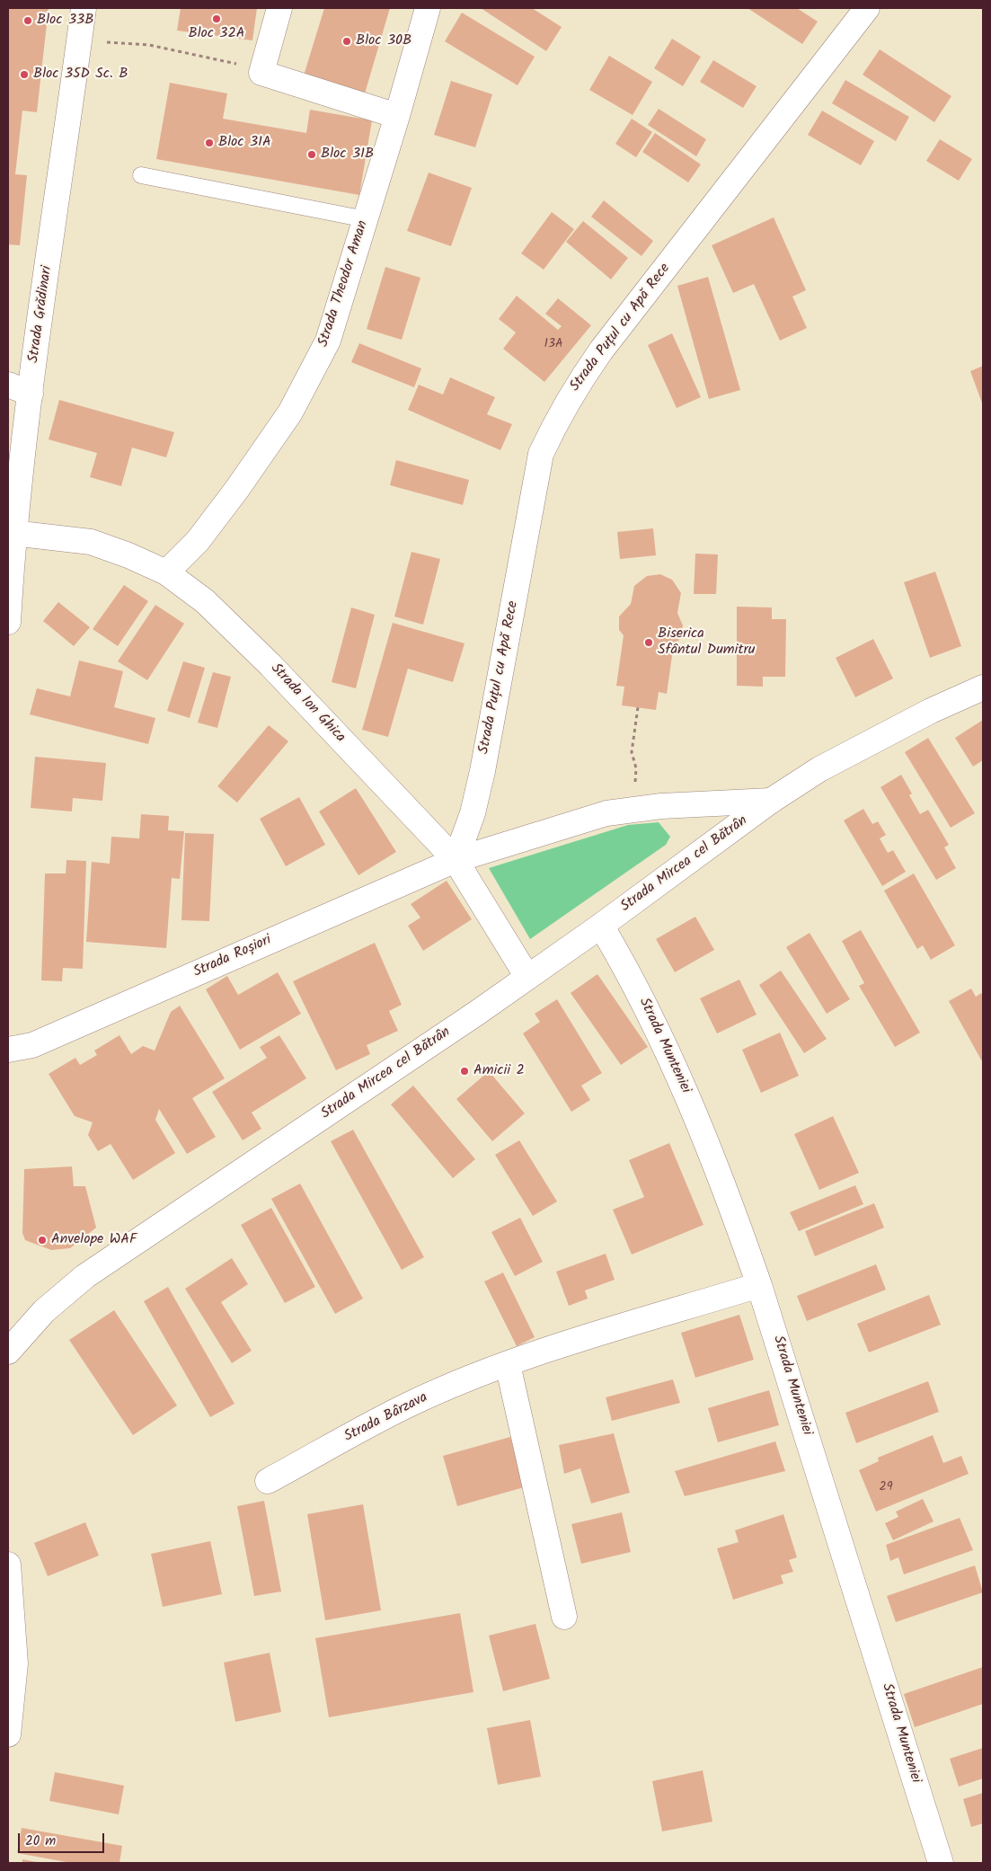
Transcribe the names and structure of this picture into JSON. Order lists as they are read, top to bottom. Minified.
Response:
{"streets":{"street":["Strada Theodor Aman","Strada Grădinari","Strada Puțul cu Apă Rece","Strada Ion Ghica","Strada Mircea cel Bătrân","Strada Roșiori","Strada Munteniei","Strada Bârzava"]},"crossings":[["Strada Theodor Aman","Strada Ion Ghica"],["Strada Grădinari","Strada Ion Ghica"],["Strada Puțul cu Apă Rece","Strada Ion Ghica"],["Strada Puțul cu Apă Rece","Strada Mircea cel Bătrân"],["Strada Puțul cu Apă Rece","Strada Roșiori"],["Strada Ion Ghica","Strada Mircea cel Bătrân"],["Strada Ion Ghica","Strada Roșiori"],["Strada Mircea cel Bătrân","Strada Roșiori"],["Strada Mircea cel Bătrân","Strada Munteniei"],["Strada Munteniei","Strada Bârzava"]],"places":["Bloc 32A","Bloc 33B","Bloc 30B","Bloc 35D Sc. B","Bloc 31A","Bloc 31B","Biserica Sfântul Dumitru","Amicii 2","Anvelope WAF"],"house_numbers":["13A","29"],"scale_bar":"20 m"}
